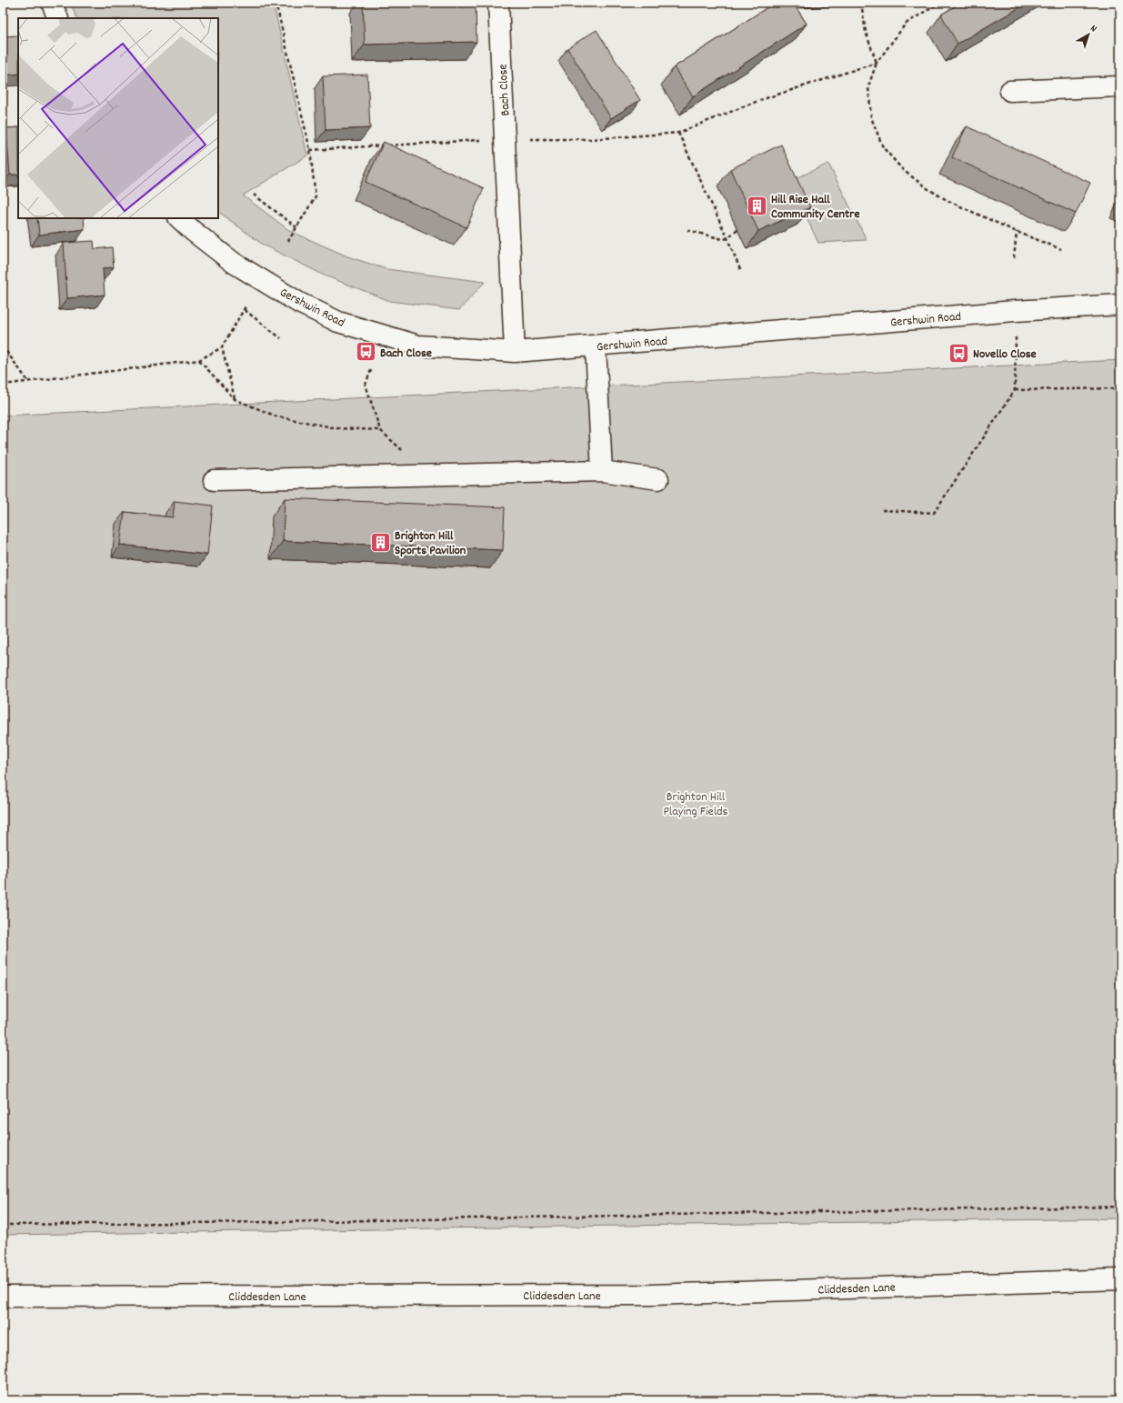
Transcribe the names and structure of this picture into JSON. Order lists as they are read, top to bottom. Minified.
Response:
{"streets":{"street":["Bach Close","Gershwin Road","Cliddesden Lane"]},"crossings":[["Bach Close","Gershwin Road"]],"parks":["Brighton Hill Playing Fields"],"places":{"building":["Hill Rise Hall Community Centre","Brighton Hill Sports Pavilion"],"bus stop":["Bach Close","Novello Close"]},"north":"top right"}
